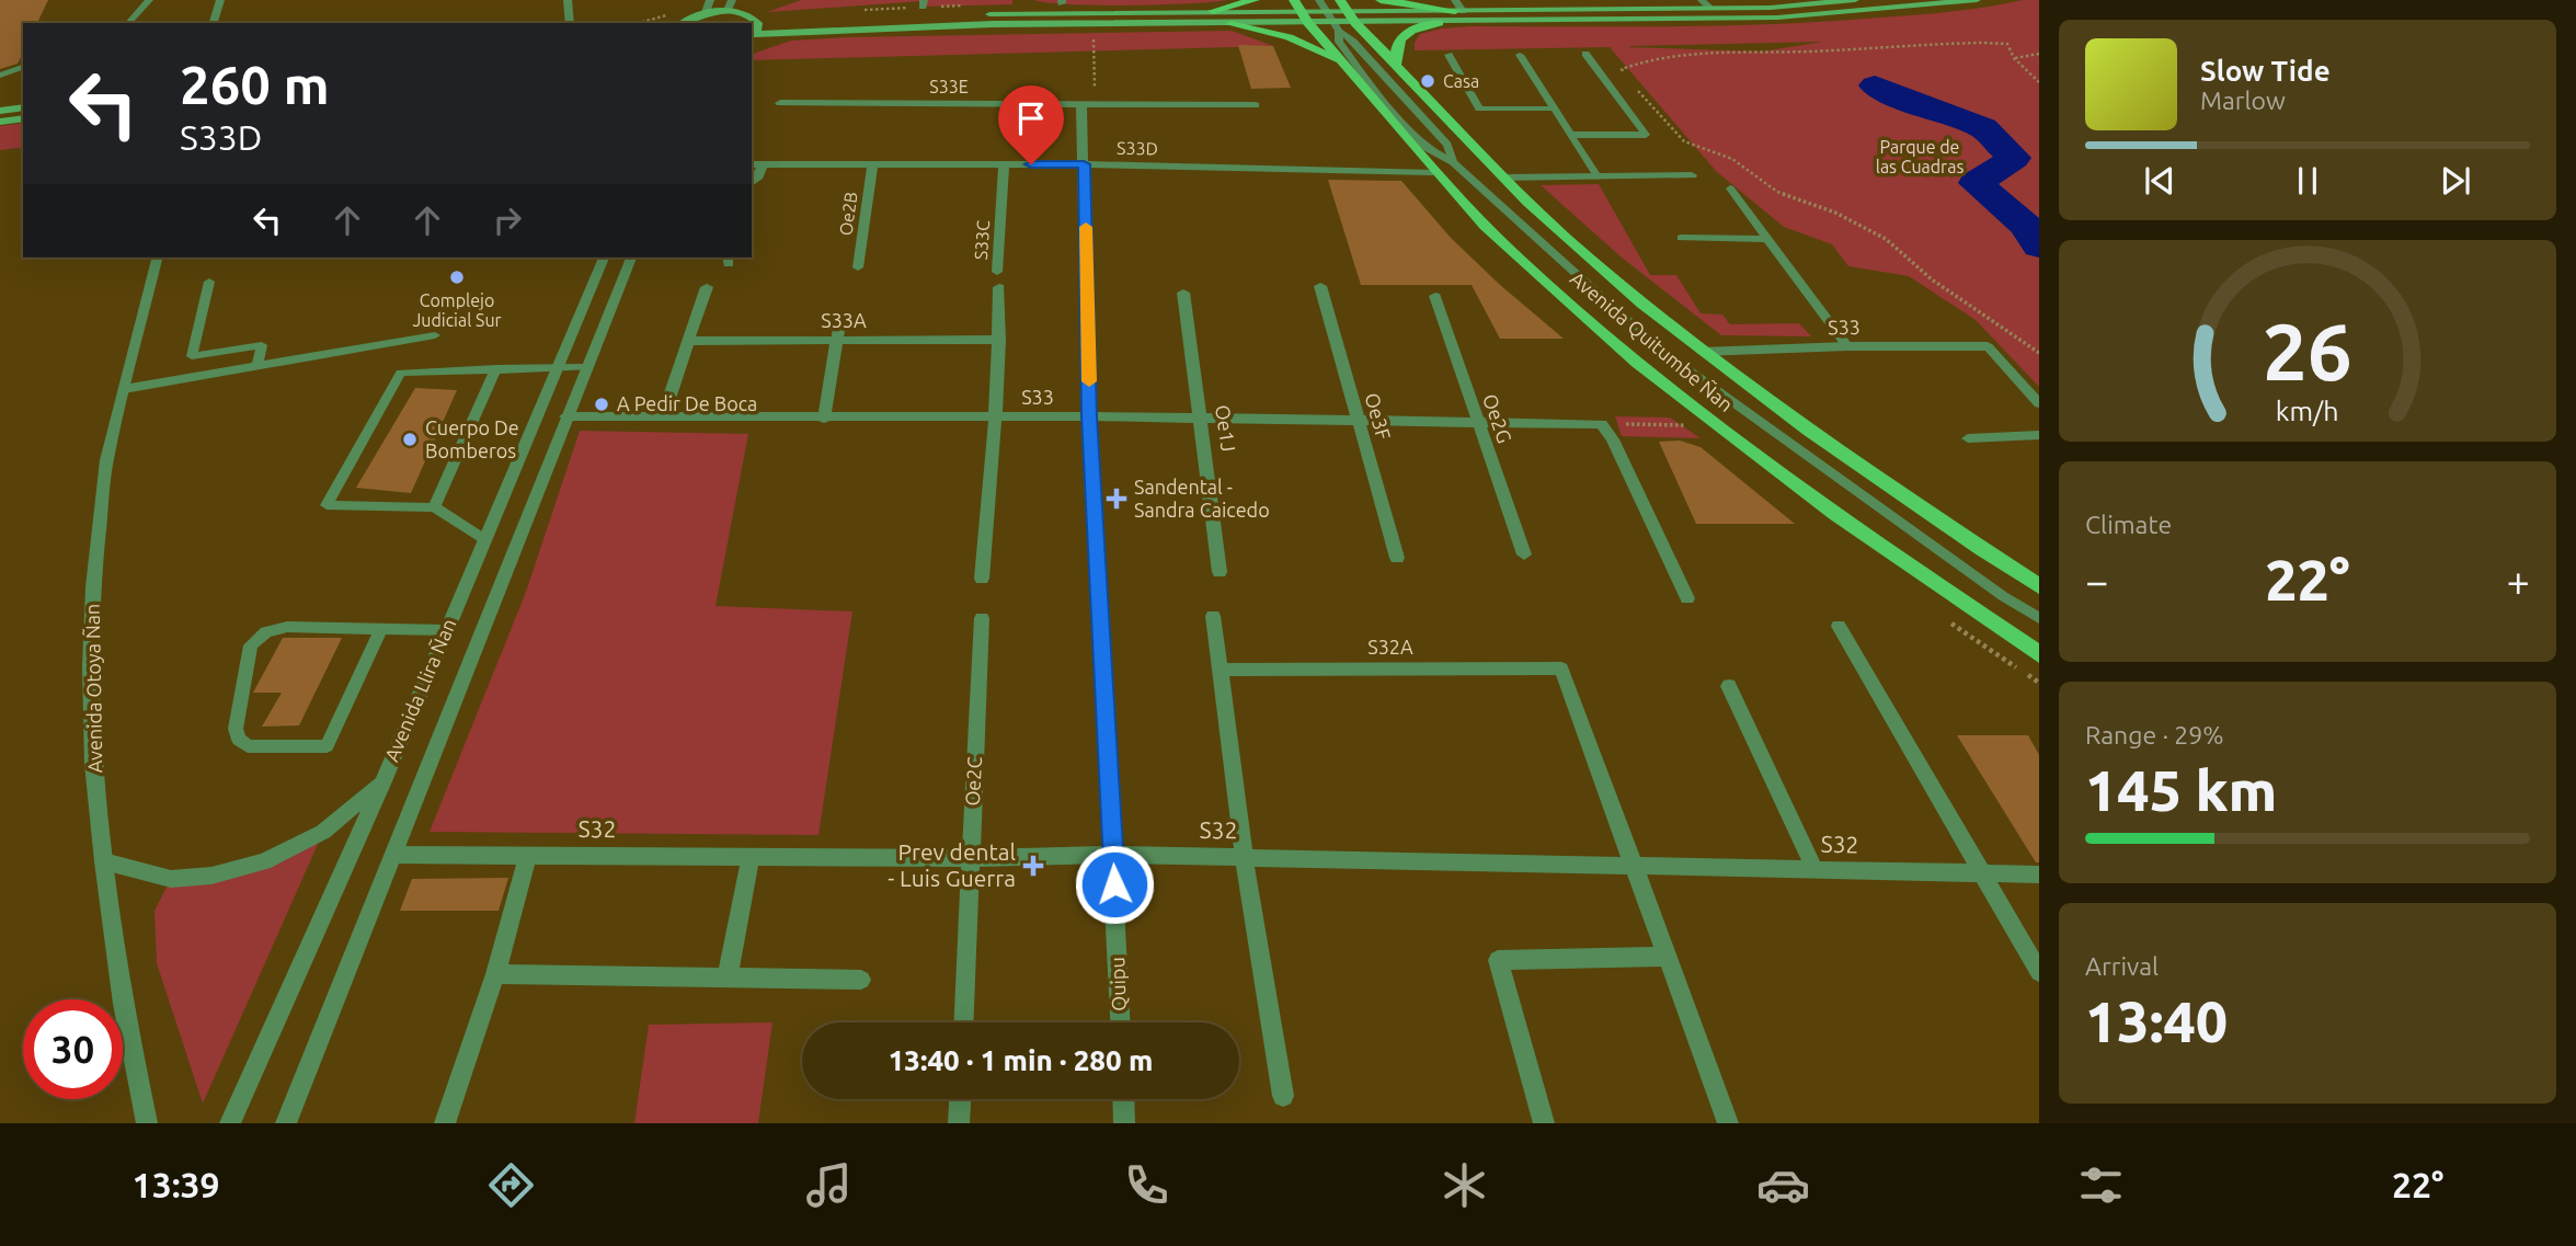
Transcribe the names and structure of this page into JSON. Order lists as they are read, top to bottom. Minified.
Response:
{"streets":{"main road":["Avenida Quitumbe Ñan"],"street":["S33E","S33D","Oe2B","S33C","S33A","S33","Oe3F","Oe2G","Oe1J","S32A","Avenida Otoya Ñan","Avenida Llira Ñan","Oe2C","S32","Quipu"]},"crossings":[["S33E","Quipu"],["S33D","Oe2B"],["S33D","S33C"],["S33D","Avenida Quitumbe Ñan"],["S33D","Quipu"],["S33","Avenida Quitumbe Ñan"],["S33","Oe3F"],["S33","Oe2G"],["S33","Oe1J"],["S33","Avenida Llira Ñan"],["S33","Quipu"],["S32A","S32"],["Avenida Llira Ñan","S32"],["Oe2C","S32"],["S32","Quipu"]],"parks":["Parque de las Cuadras"],"places":{"other":["Casa","Complejo Judicial Sur","A Pedir De Boca","Cuerpo De Bomberos"],"health":["Sandental - Sandra Caicedo","Prev dental - Luis Guerra"]},"page":{"turn":["260 m","S33D"],"song":["Slow Tide","Marlow"],"tile":["Climate",["Range · 29%","145 km"],["Arrival","13:40"]],"heat":["−","22°","+"],"limit":"30","trip":"13:40 · 1 min · 280 m","tabs":["13:39","22°"],"gauge":["26","km/h"]}}
